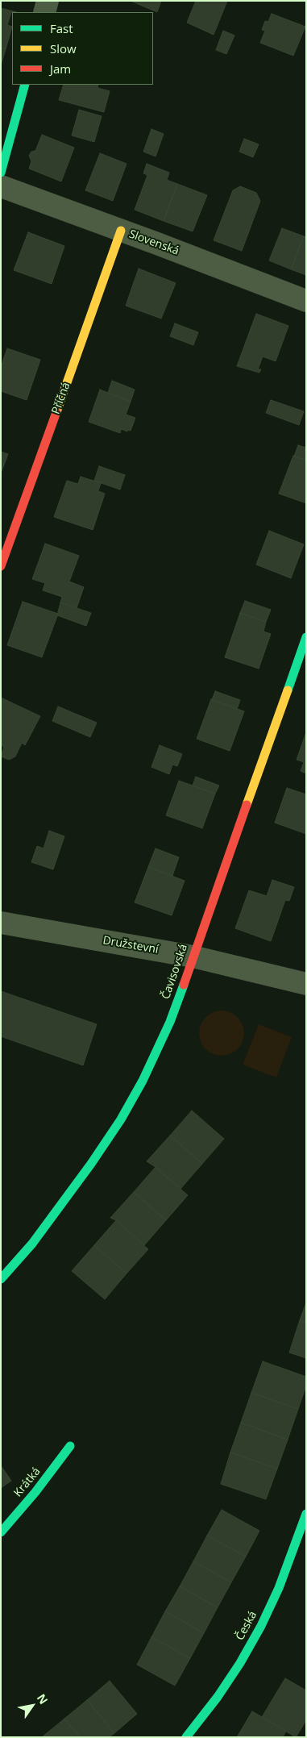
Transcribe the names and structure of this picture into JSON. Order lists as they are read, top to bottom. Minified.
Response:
{"streets":{"street":["Slovenská","Příčná","Družstevní","Čavisovská","Krátká","Česká"]},"crossings":[["Slovenská","Příčná"],["Družstevní","Čavisovská"]],"legend":["Fast","Slow","Jam"],"north":"top right"}
